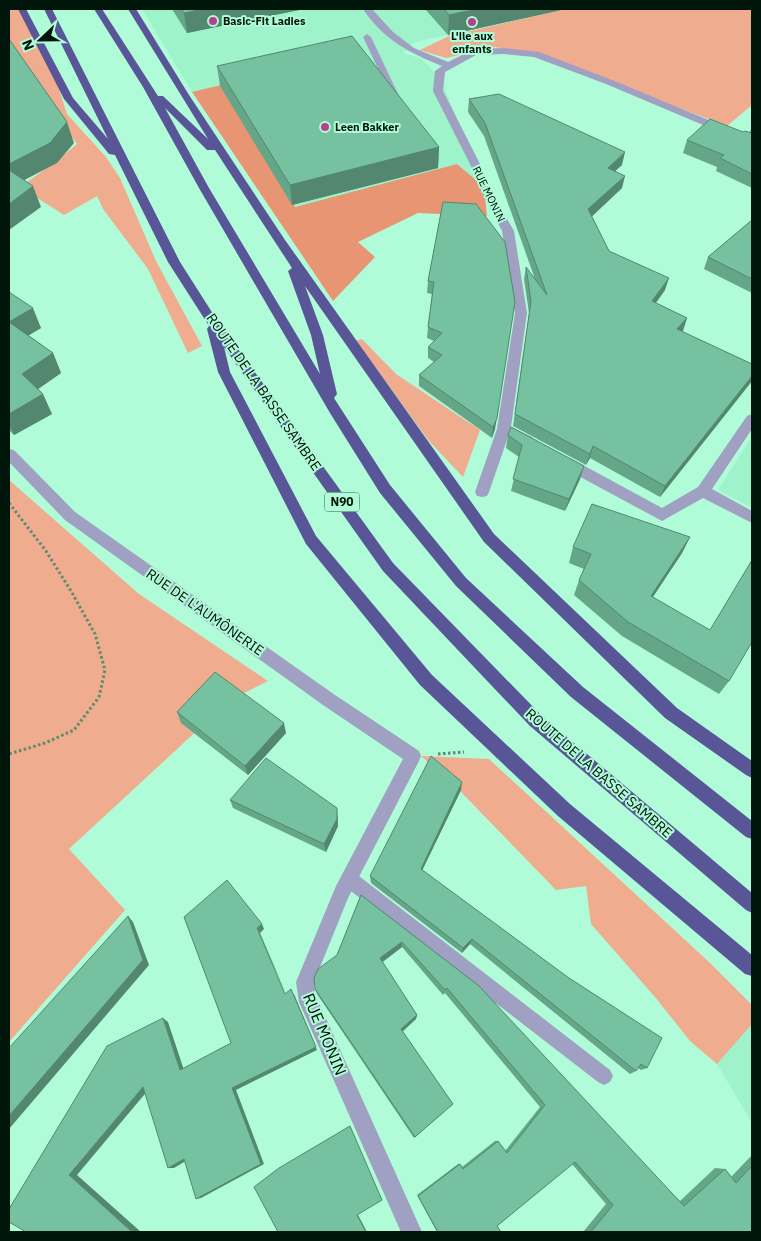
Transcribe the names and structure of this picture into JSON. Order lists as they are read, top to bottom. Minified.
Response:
{"streets":{"highway":["ROUTE DE LA BASSE SAMBRE","N90"],"street":["RUE MONIN","RUE DE L'AUMÔNERIE"]},"crossings":[["RUE MONIN","RUE DE L'AUMÔNERIE"]],"places":["Basic-Fit Ladies","L'ile aux enfants","Leen Bakker"],"north":"left"}
